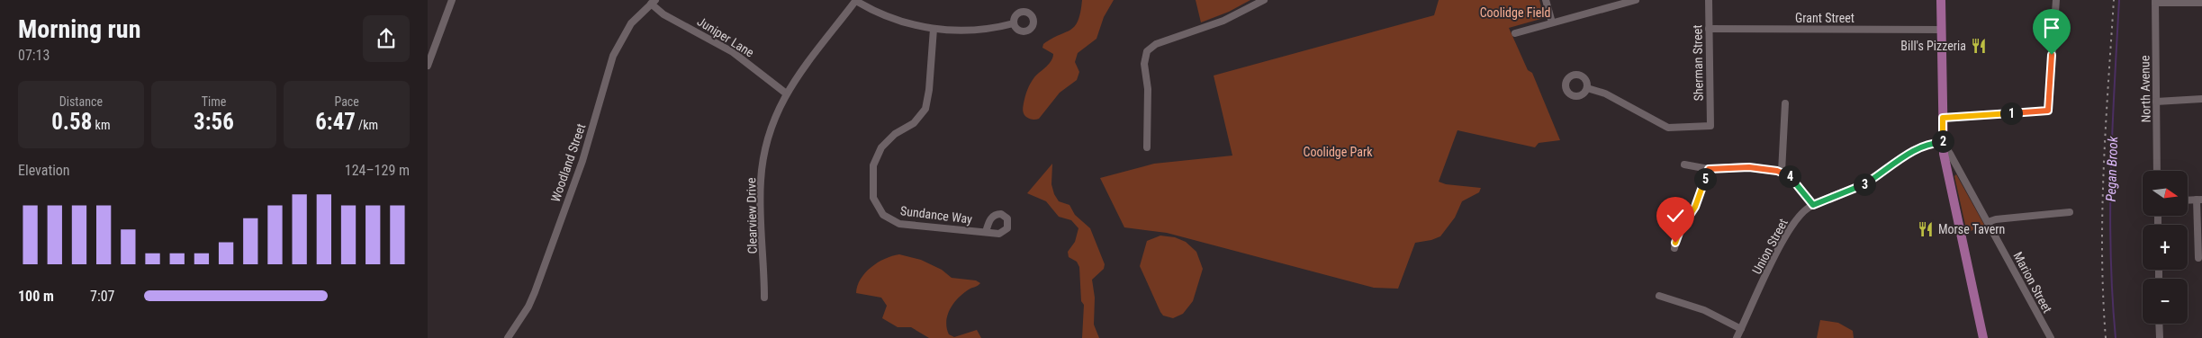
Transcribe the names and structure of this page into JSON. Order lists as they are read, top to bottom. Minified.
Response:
{"streets":{"street":["Grant Street","Juniper Lane","Sherman Street","North Avenue","Woodland Street","Sundance Way","Clearview Drive","Union Street","Marion Street"]},"crossings":[["Grant Street","Sherman Street"],["Juniper Lane","Woodland Street"],["Juniper Lane","Clearview Drive"],["Union Street","Marion Street"]],"water":["Pegan Brook"],"parks":["Coolidge Field","Coolidge Park"],"places":{"restaurant":["Bill's Pizzeria","Morse Tavern"]},"north":"right","page":{"heading":["Morning run","07:13"],"stats":[["Distance","0.58 km"],["Time","3:56"],["Pace","6:47 /km"]],"pins":["1","2","4","5","3"],"chart":["Elevation","124–129 m"],"map_buttons":["+","−"],"list":[{"name":"100 m","note":"7:07"}]}}
